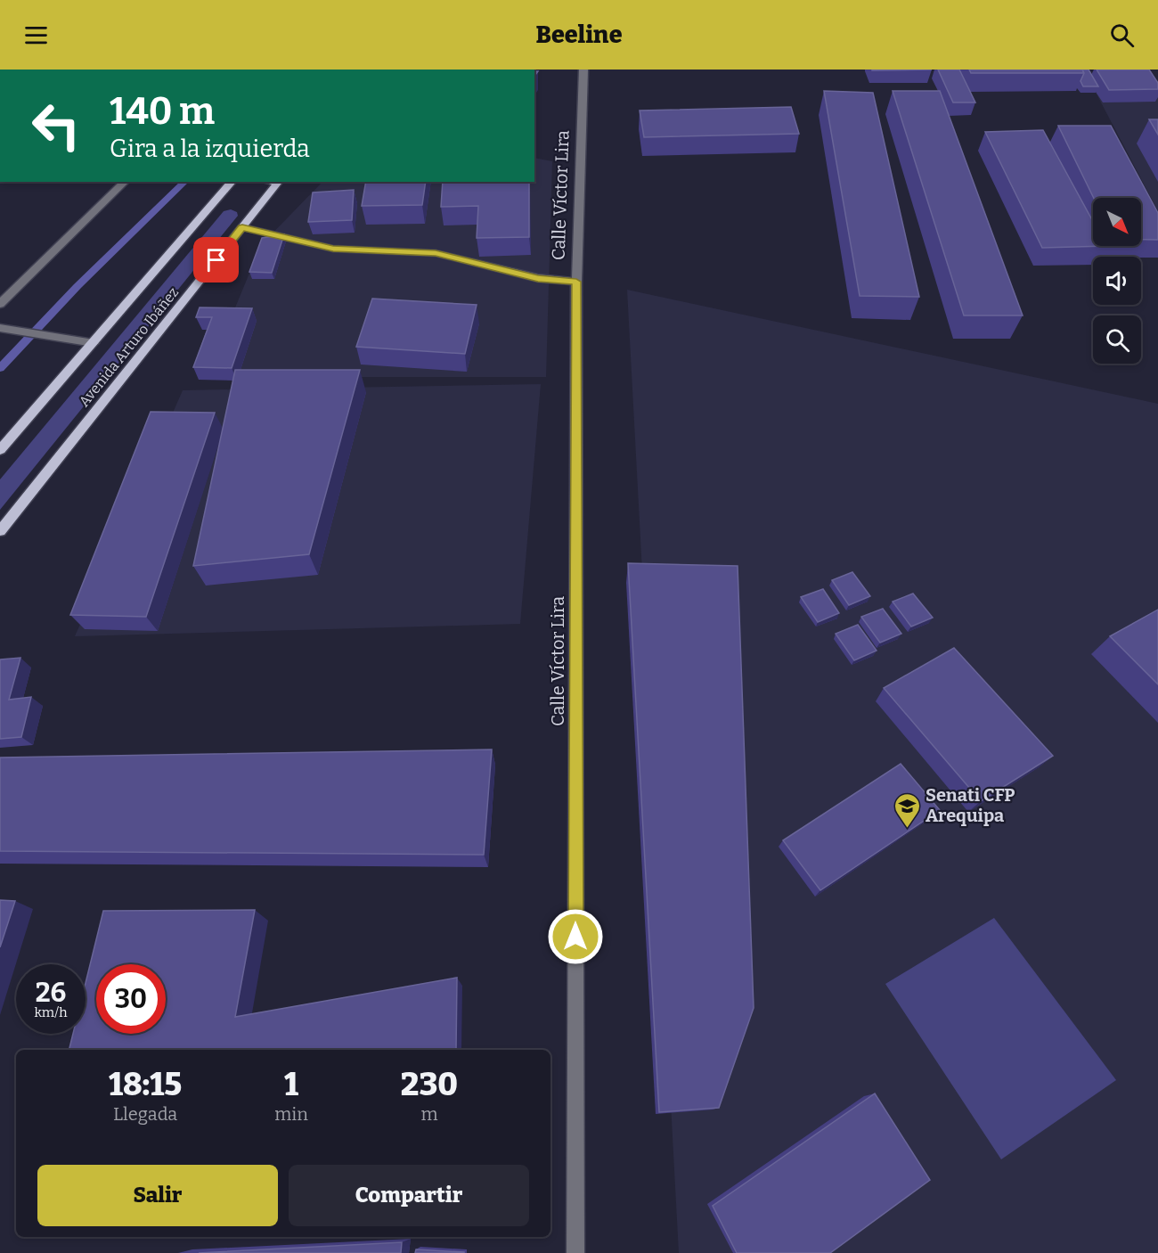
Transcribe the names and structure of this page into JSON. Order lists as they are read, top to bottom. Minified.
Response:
{"streets":{"main road":["Avenida Arturo Ibáñez"],"street":["Calle Víctor Lira"]},"places":{"school or university":["Senati CFP Arequipa"]},"north":"bottom right","page":{"header":"Beeline","turn":["140 m","Gira a la izquierda"],"speed":"26 km/h","limit":"30","eta":["18:15","Llegada","1","min","230","m"],"buttons":["Salir","Compartir"]}}
